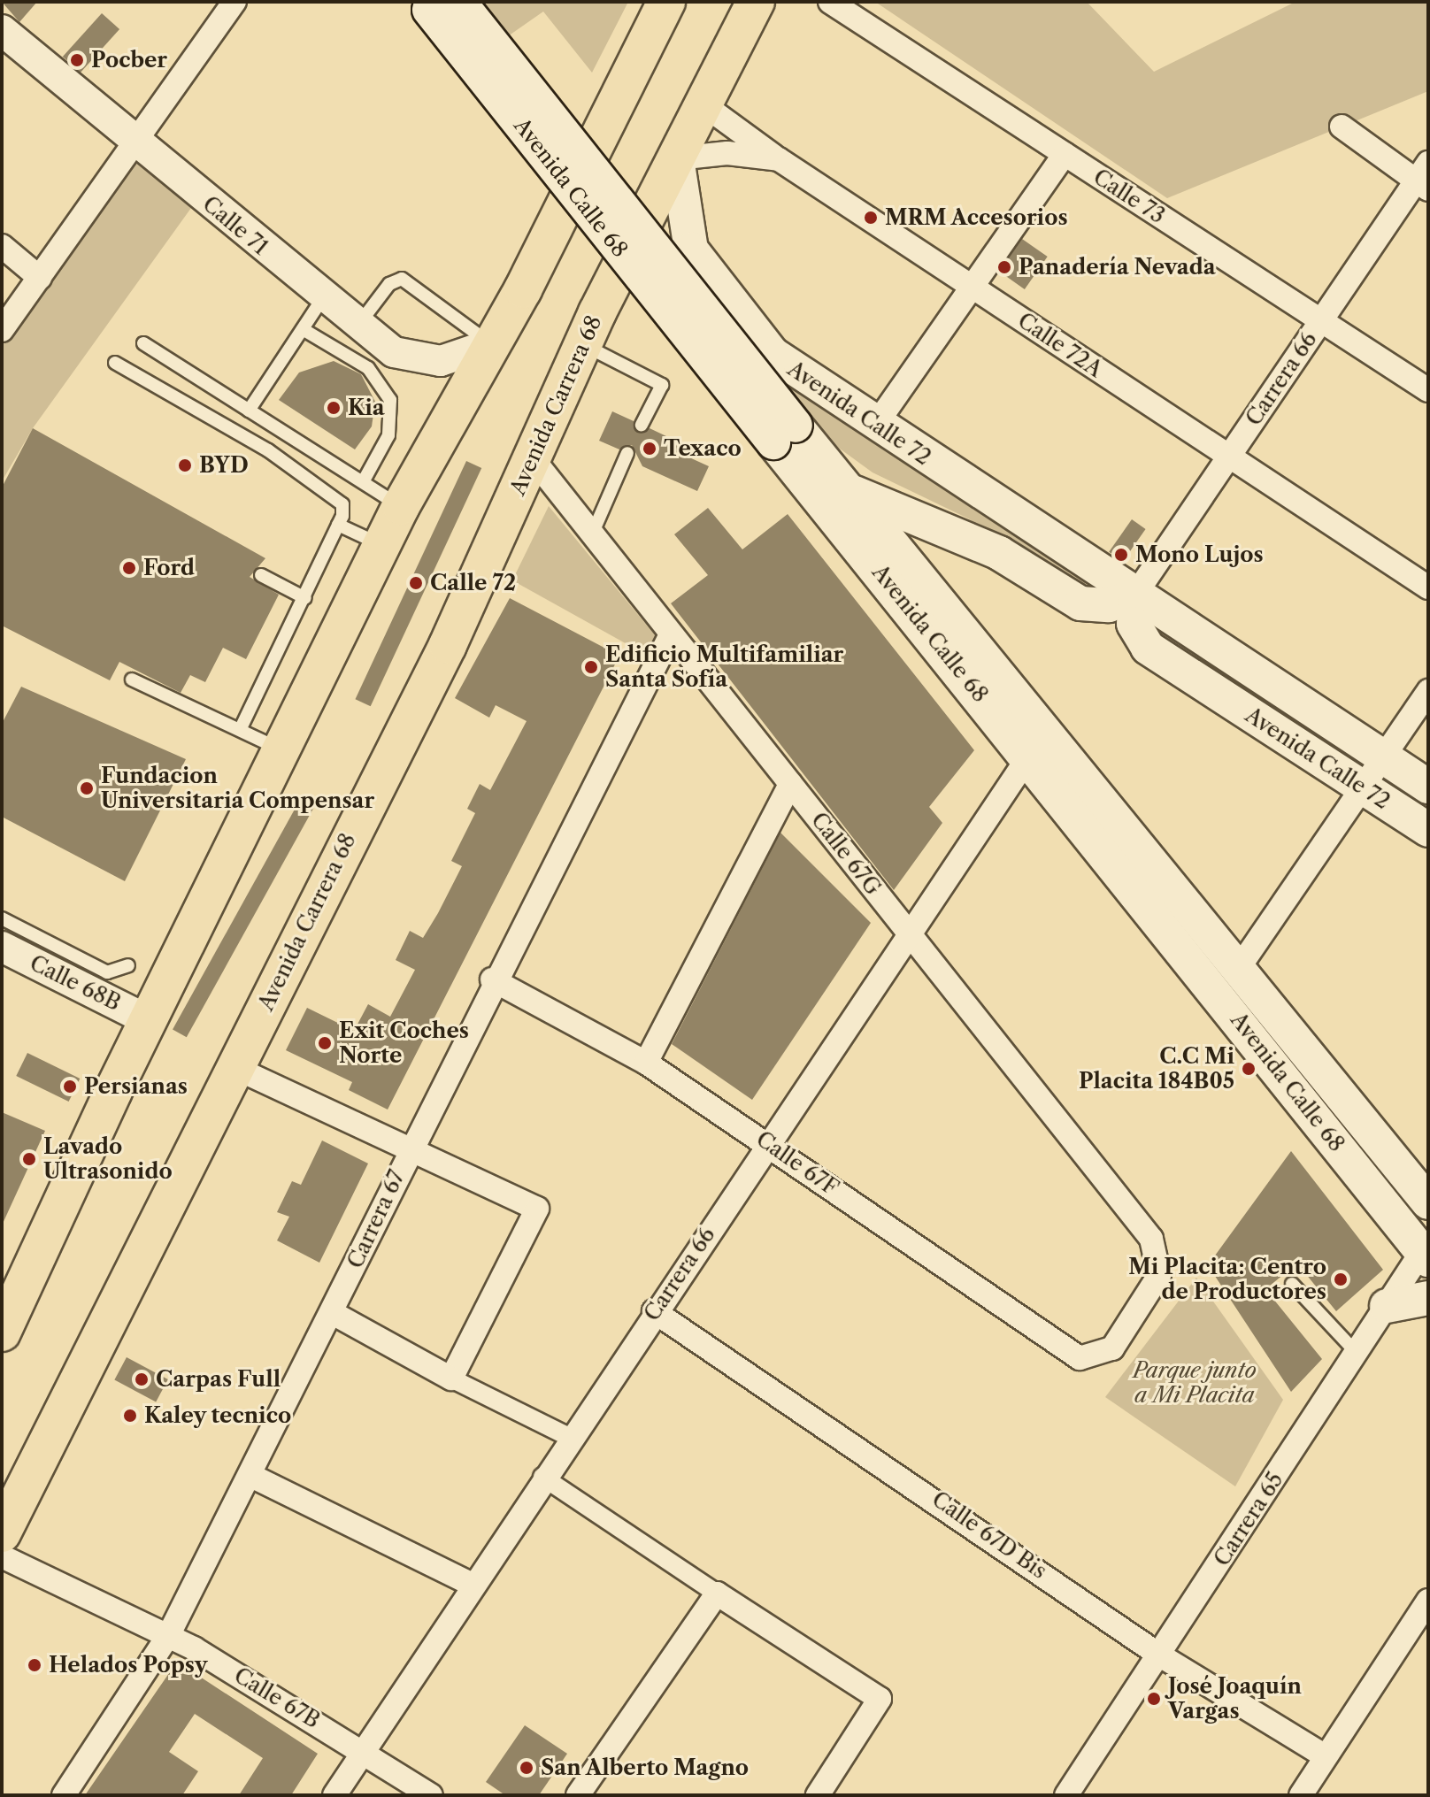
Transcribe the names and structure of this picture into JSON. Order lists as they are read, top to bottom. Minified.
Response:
{"streets":{"main road":["Avenida Calle 68","Avenida Carrera 68","Avenida Calle 72"],"street":["Calle 73","Calle 71","Calle 72A","Carrera 66","Calle 67G","Calle 68B","Calle 67F","Carrera 67","Carrera 65","Calle 67D Bis","Calle 67B"]},"crossings":[["Avenida Calle 68","Carrera 66"],["Avenida Calle 68","Carrera 65"],["Calle 73","Carrera 66"],["Calle 72A","Carrera 66"],["Calle 72A","Avenida Carrera 68"],["Calle 72A","Avenida Calle 72"],["Carrera 66","Avenida Calle 72"],["Carrera 66","Calle 67G"],["Carrera 66","Calle 67F"],["Carrera 66","Calle 67D Bis"],["Carrera 66","Calle 67B"],["Avenida Carrera 68","Avenida Calle 72"],["Avenida Carrera 68","Calle 67G"],["Calle 67G","Calle 67F"],["Calle 67G","Carrera 67"],["Calle 67F","Carrera 67"],["Carrera 67","Calle 67B"],["Carrera 65","Calle 67D Bis"]],"parks":["Parque junto a Mi Placita"],"places":["Pocber","MRM Accesorios","Panadería Nevada","Kia","Texaco","BYD","Mono Lujos","Ford","Calle 72","Edificio Multifamiliar Santa Sofía","Fundacion Universitaria Compensar","Exit Coches Norte","C.C Mi Placita 184B05","Persianas","Lavado Ultrasonido","Mi Placita: Centro de Productores","Carpas Full","Kaley tecnico","Helados Popsy","José Joaquín Vargas","San Alberto Magno"]}
